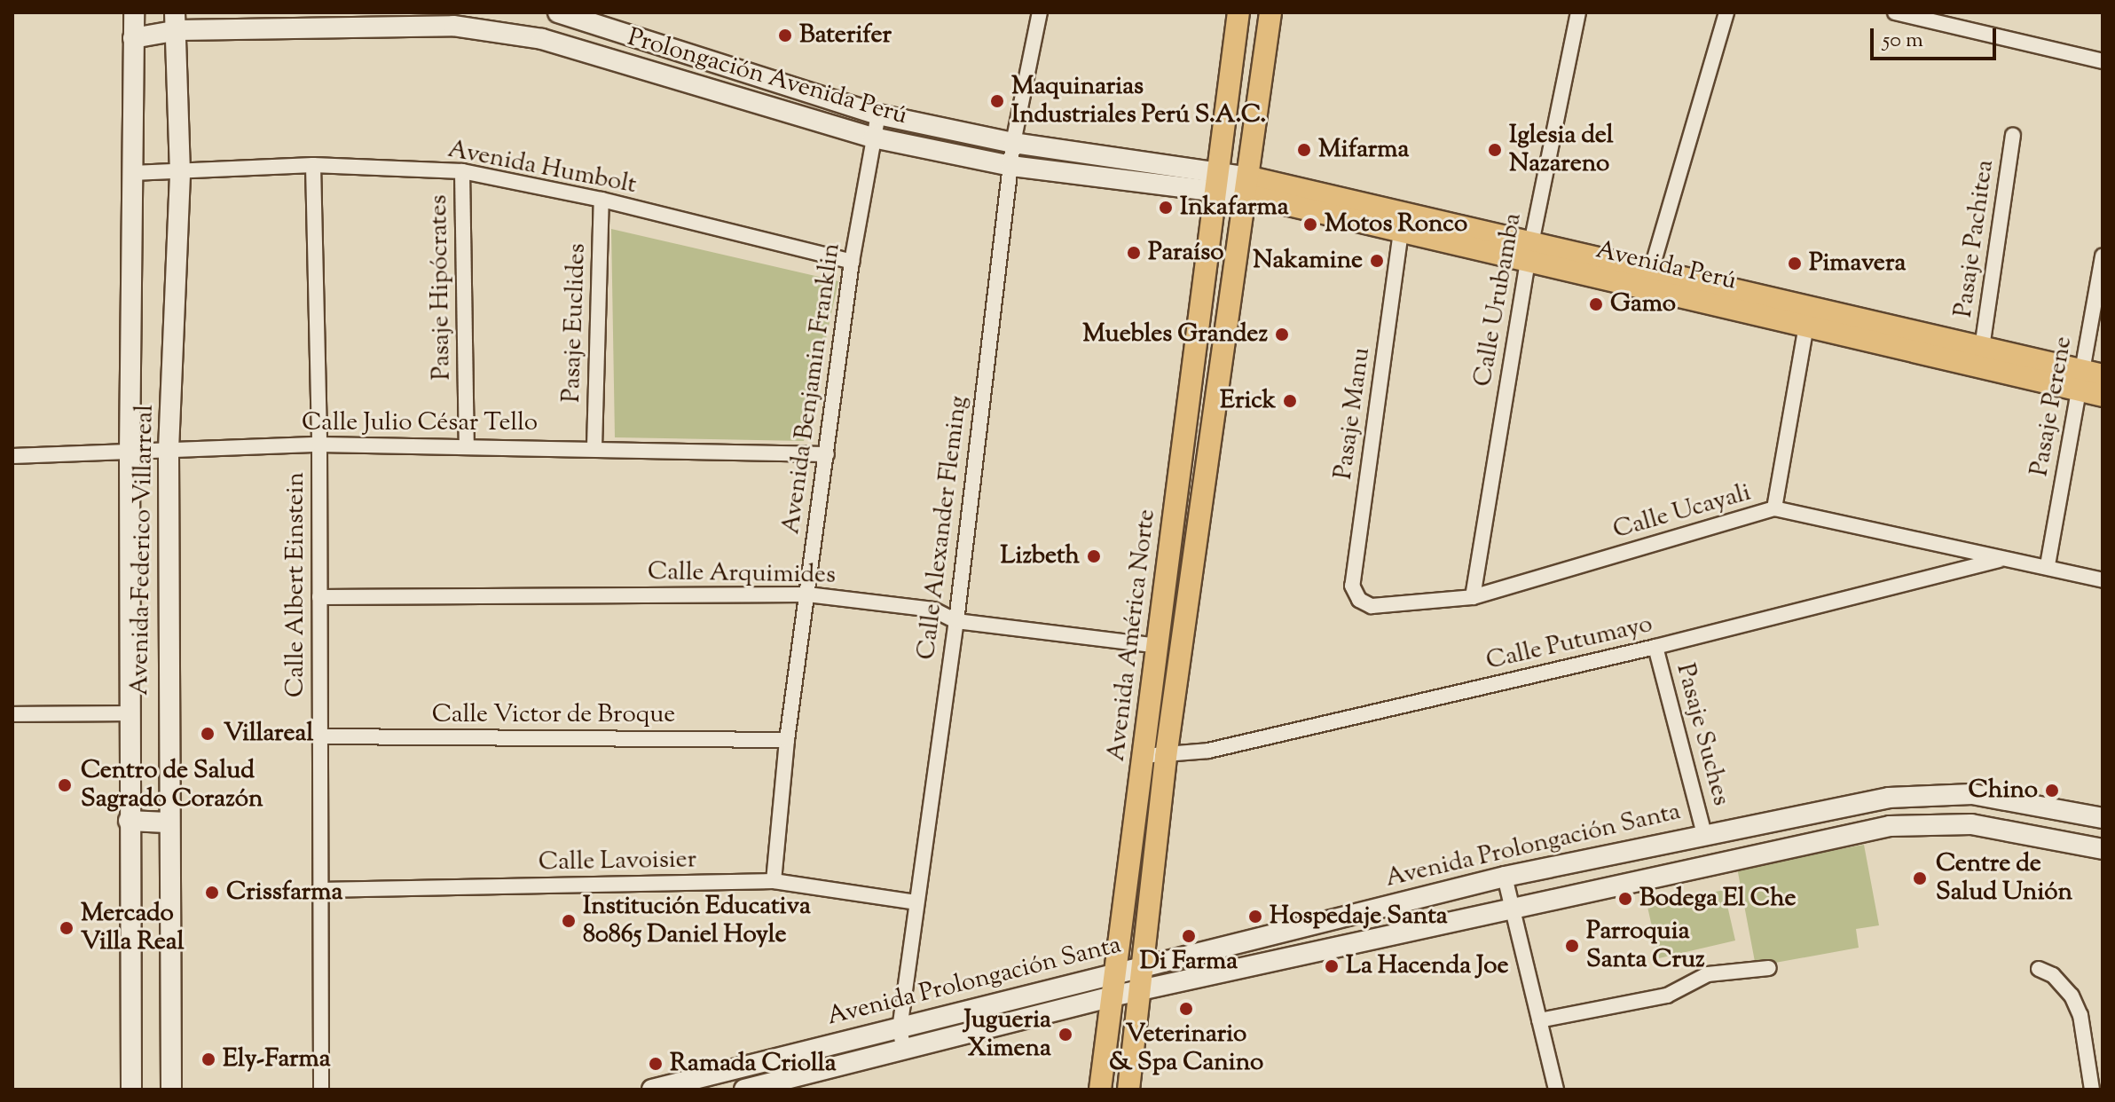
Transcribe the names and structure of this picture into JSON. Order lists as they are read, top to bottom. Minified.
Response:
{"streets":{"main road":["Avenida Perú","Avenida América Norte"],"street":["Prolongación Avenida Perú","Avenida Humbolt","Pasaje Pachitea","Pasaje Hipócrates","Calle Urubamba","Pasaje Euclides","Avenida Benjamin Franklin","Pasaje Perene","Pasaje Manu","Calle Julio César Tello","Calle Ucayali","Calle Alexander Fleming","Avenida Federico Villarreal","Calle Arquimides","Calle Albert Einstein","Calle Putumayo","Calle Victor de Broque","Pasaje Suches","Avenida Prolongación Santa","Calle Lavoisier"]},"crossings":[["Prolongación Avenida Perú","Avenida Perú"],["Prolongación Avenida Perú","Avenida Benjamin Franklin"],["Prolongación Avenida Perú","Calle Alexander Fleming"],["Prolongación Avenida Perú","Avenida Federico Villarreal"],["Prolongación Avenida Perú","Avenida América Norte"],["Avenida Humbolt","Pasaje Hipócrates"],["Avenida Humbolt","Pasaje Euclides"],["Avenida Humbolt","Avenida Benjamin Franklin"],["Avenida Humbolt","Avenida Federico Villarreal"],["Avenida Humbolt","Calle Albert Einstein"],["Pasaje Pachitea","Avenida Perú"],["Avenida Perú","Calle Urubamba"],["Avenida Perú","Pasaje Perene"],["Avenida Perú","Pasaje Manu"],["Avenida Perú","Avenida América Norte"],["Pasaje Hipócrates","Calle Julio César Tello"],["Calle Urubamba","Calle Ucayali"],["Pasaje Euclides","Calle Julio César Tello"],["Avenida Benjamin Franklin","Calle Julio César Tello"],["Avenida Benjamin Franklin","Calle Arquimides"],["Avenida Benjamin Franklin","Calle Victor de Broque"],["Avenida Benjamin Franklin","Calle Lavoisier"],["Pasaje Perene","Calle Ucayali"],["Pasaje Manu","Calle Ucayali"],["Calle Julio César Tello","Avenida Federico Villarreal"],["Calle Julio César Tello","Calle Albert Einstein"],["Calle Ucayali","Calle Putumayo"],["Calle Alexander Fleming","Calle Arquimides"],["Calle Alexander Fleming","Avenida Prolongación Santa"],["Calle Alexander Fleming","Calle Lavoisier"],["Calle Arquimides","Calle Albert Einstein"],["Calle Arquimides","Avenida América Norte"],["Calle Albert Einstein","Calle Victor de Broque"],["Calle Albert Einstein","Calle Lavoisier"],["Avenida América Norte","Calle Putumayo"],["Avenida América Norte","Avenida Prolongación Santa"],["Calle Putumayo","Pasaje Suches"],["Pasaje Suches","Avenida Prolongación Santa"]],"places":["Baterifer","Maquinarias Industriales Perú S.A.C.","Mifarma","Iglesia del Nazareno","Inkafarma","Motos Ronco","Paraíso","Nakamine","Pimavera","Gamo","Muebles Grandez","Erick","Lizbeth","Villareal","Centro de Salud Sagrado Corazón","Chino","Centre de Salud Unión","Crissfarma","Bodega El Che","Hospedaje Santa","Institución Educativa 80865 Daniel Hoyle","Mercado Villa Real","Di Farma","Parroquia Santa Cruz","La Hacenda Joe","Veterinario & Spa Canino","Jugueria Ximena","Ely-Farma","Ramada Criolla"],"scale_bar":"50 m"}
